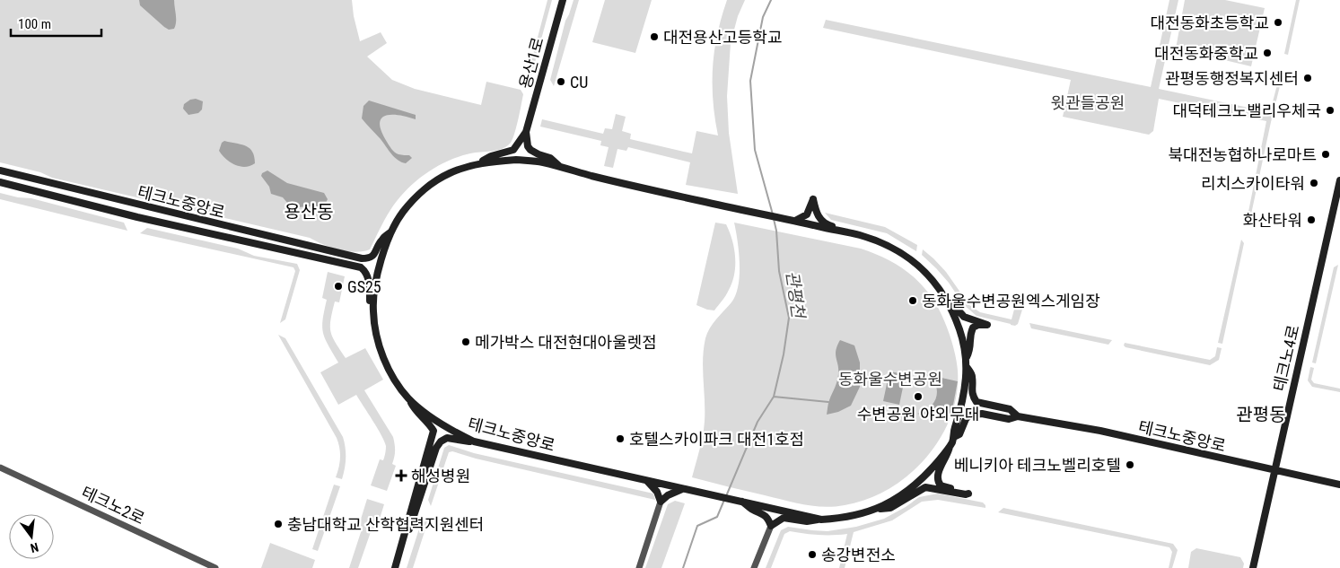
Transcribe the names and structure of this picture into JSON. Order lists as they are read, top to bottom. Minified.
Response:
{"streets":{"main road":["용산1로","테크노중앙로","테크노4로"],"street":["테크노2로"]},"crossings":[["테크노중앙로","테크노4로"]],"districts":["용산동","관평동"],"water":["관평천"],"parks":["윗관들공원","동화울수변공원"],"places":{"other":["대전동화초등학교","대전용산고등학교","대전동화중학교","관평동행정복지센터","CU","대덕테크노밸리우체국","북대전농협하나로마트","리치스카이타워","화산타워","GS25","동화울수변공원엑스게임장","메가박스 대전현대아울렛점","수변공원 야외무대","호텔스카이파크 대전1호점","베니키아 테크노벨리호텔","충남대학교 산학협력지원센터","송강변전소"],"health":["해성병원"]},"scale_bar":"100 m","north":"bottom"}
